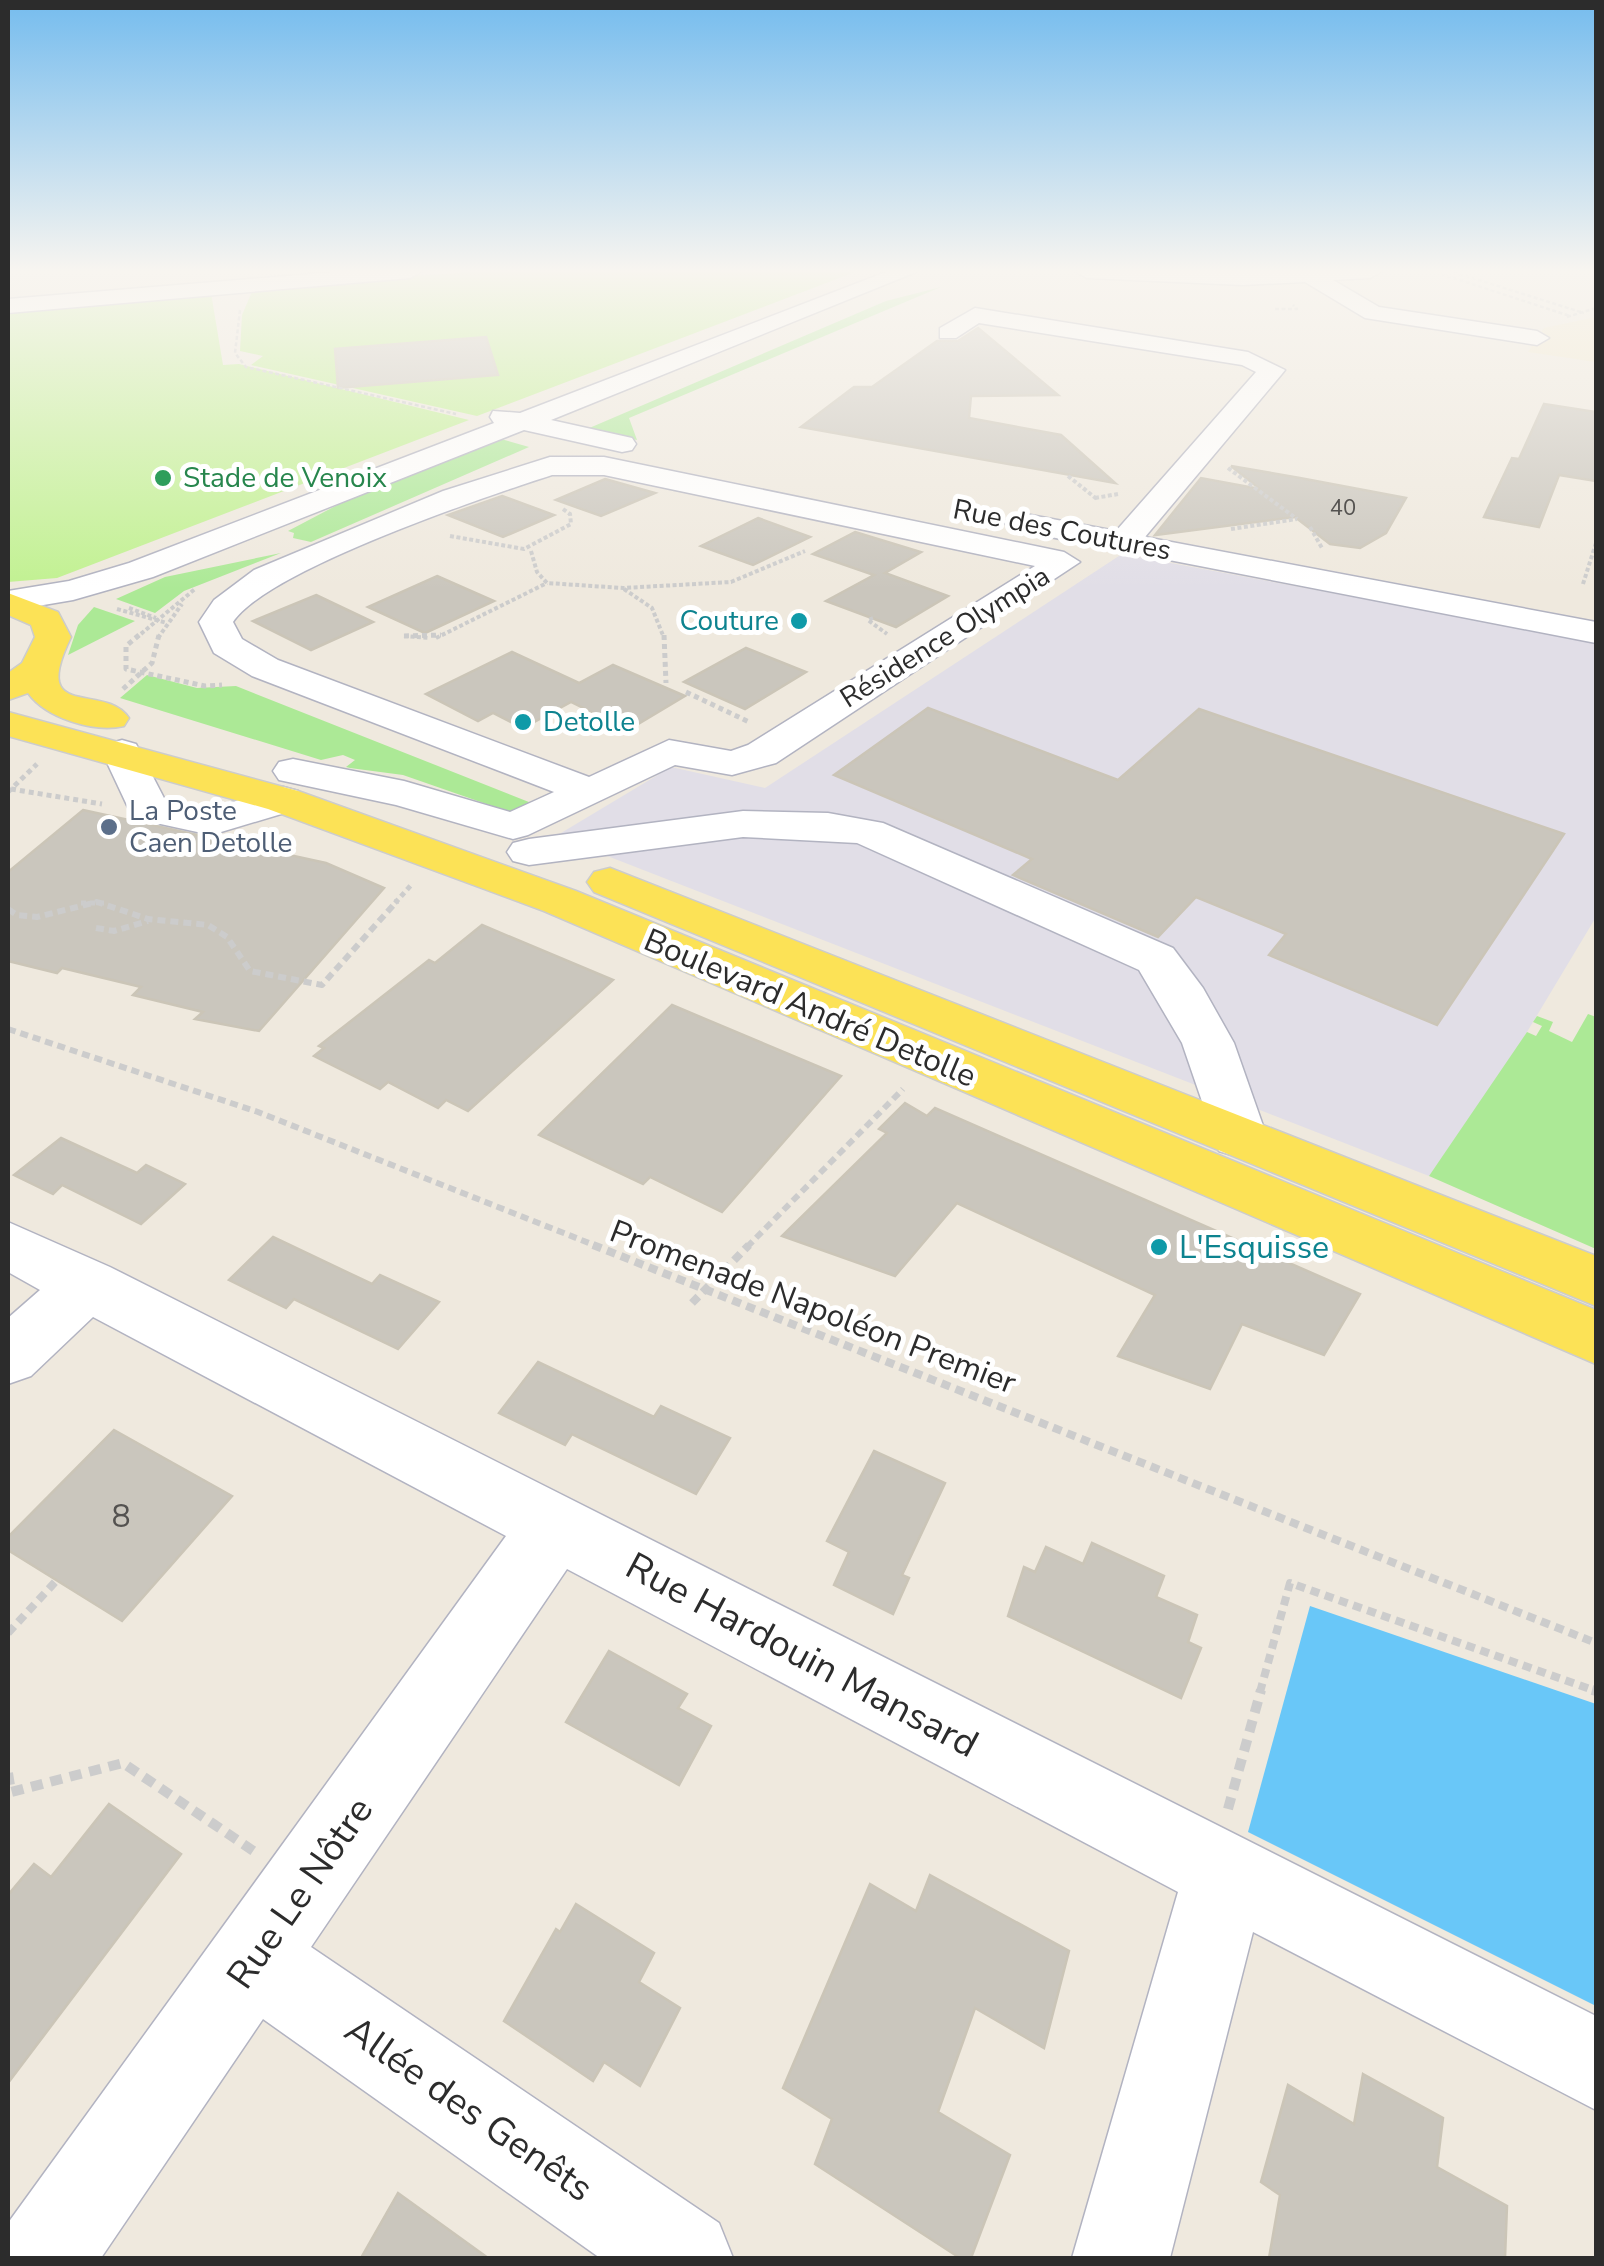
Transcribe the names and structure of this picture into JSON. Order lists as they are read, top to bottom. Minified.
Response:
{"streets":{"main road":["Boulevard André Detolle"],"street":["Rue des Coutures","Résidence Olympia","Rue Hardouin Mansard","Rue Le Nôtre","Allée des Genêts"],"path":["Promenade Napoléon Premier"]},"crossings":[["Rue Hardouin Mansard","Rue Le Nôtre"],["Rue Le Nôtre","Allée des Genêts"]],"places":["Stade de Venoix","Couture","Detolle","La Poste Caen Detolle","L'Esquisse"],"house_numbers":["40","8"]}
